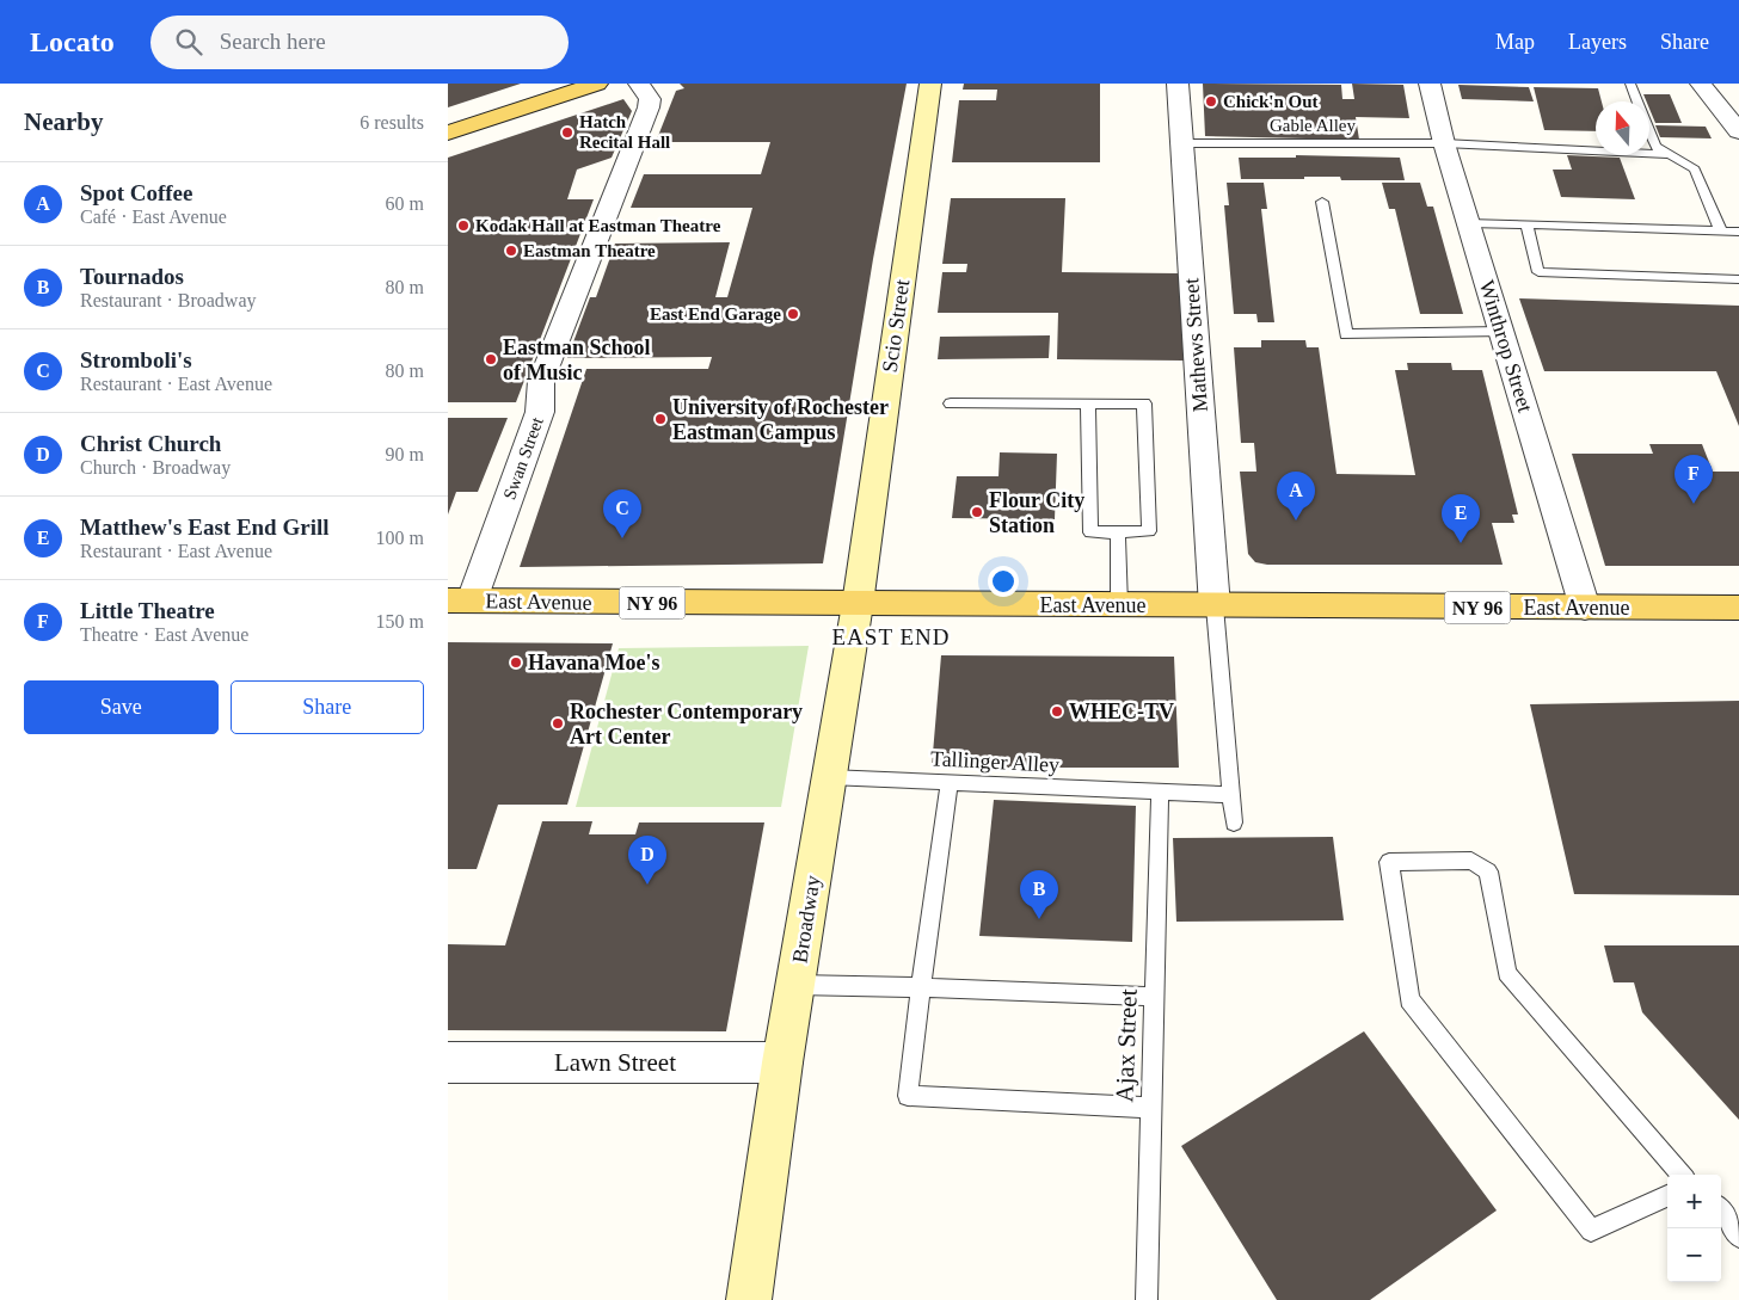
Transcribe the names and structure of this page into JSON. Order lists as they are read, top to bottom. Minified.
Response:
{"streets":{"main road":["East Avenue","NY 96"],"street":["Scio Street","Mathews Street","Winthrop Street","Swan Street","Broadway","Lawn Street"],"lane":["Gable Alley","Tallinger Alley","Ajax Street"]},"crossings":[["Gable Alley","Mathews Street"],["Gable Alley","Winthrop Street"],["Scio Street","East Avenue"],["Scio Street","Broadway"],["Mathews Street","East Avenue"],["Winthrop Street","East Avenue"],["Swan Street","East Avenue"],["East Avenue","Broadway"],["Tallinger Alley","Broadway"],["Tallinger Alley","Ajax Street"],["Broadway","Lawn Street"]],"districts":["EAST END"],"places":["Chick'n Out","Hatch Recital Hall","Kodak Hall at Eastman Theatre","Eastman Theatre","East End Garage","Eastman School of Music","University of Rochester Eastman Campus","Flour City Station","Havana Moe's","WHEC-TV","Rochester Contemporary Art Center"],"north":"top","page":{"header":"Locato","search":"Search here","nav":["Map","Layers","Share"],"heading":["Nearby","6 results"],"list":[{"mark":"A","name":"Spot Coffee","note":"Café · East Avenue","value":"60 m"},{"mark":"B","name":"Tournados","note":"Restaurant · Broadway","value":"80 m"},{"mark":"C","name":"Stromboli's","note":"Restaurant · East Avenue","value":"80 m"},{"mark":"D","name":"Christ Church","note":"Church · Broadway","value":"90 m"},{"mark":"E","name":"Matthew's East End Grill","note":"Restaurant · East Avenue","value":"100 m"},{"mark":"F","name":"Little Theatre","note":"Theatre · East Avenue","value":"150 m"}],"pins":["F","A","C","E","D","B"],"buttons":["Save","Share"],"map_buttons":["+","−"]}}
